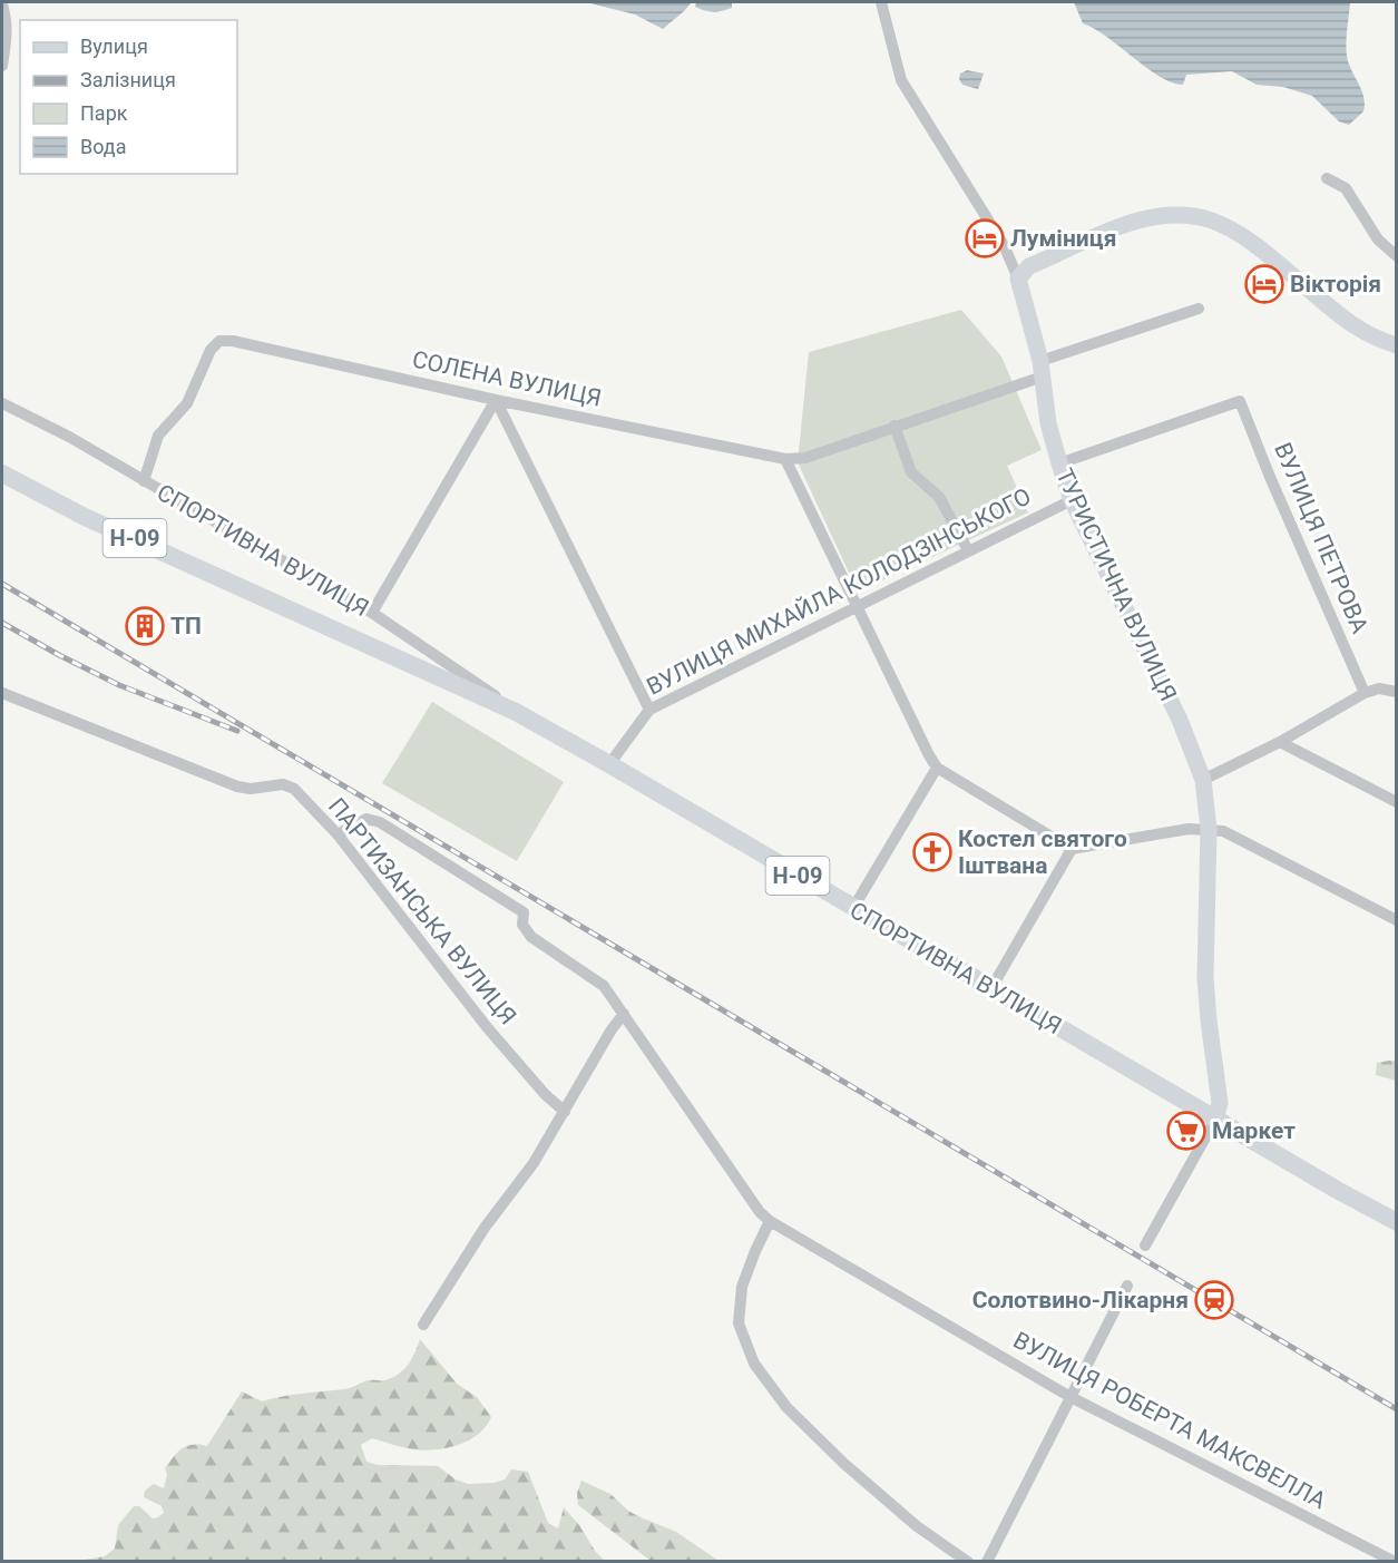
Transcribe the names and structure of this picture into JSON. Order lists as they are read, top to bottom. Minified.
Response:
{"streets":{"main road":["Н-09","СПОРТИВНА ВУЛИЦЯ"],"street":["СОЛЕНА ВУЛИЦЯ","ВУЛИЦЯ ПЕТРОВА","ТУРИСТИЧНА ВУЛИЦЯ","ВУЛИЦЯ МИХАЙЛА КОЛОДЗІНСЬКОГО","ПАРТИЗАНСЬКА ВУЛИЦЯ","ВУЛИЦЯ РОБЕРТА МАКСВЕЛЛА"]},"crossings":[["СОЛЕНА ВУЛИЦЯ","СПОРТИВНА ВУЛИЦЯ"],["ВУЛИЦЯ ПЕТРОВА","ТУРИСТИЧНА ВУЛИЦЯ"],["СПОРТИВНА ВУЛИЦЯ","ТУРИСТИЧНА ВУЛИЦЯ"],["СПОРТИВНА ВУЛИЦЯ","ВУЛИЦЯ МИХАЙЛА КОЛОДЗІНСЬКОГО"],["ТУРИСТИЧНА ВУЛИЦЯ","ВУЛИЦЯ МИХАЙЛА КОЛОДЗІНСЬКОГО"],["ПАРТИЗАНСЬКА ВУЛИЦЯ","ВУЛИЦЯ РОБЕРТА МАКСВЕЛЛА"]],"places":{"hotel":["Луміниця","Вікторія"],"building":["ТП"],"church":["Костел святого Іштвана"],"supermarket":["Маркет"],"station":["Солотвино-Лікарня"]},"legend":["Вулиця","Залізниця","Парк","Вода"]}
